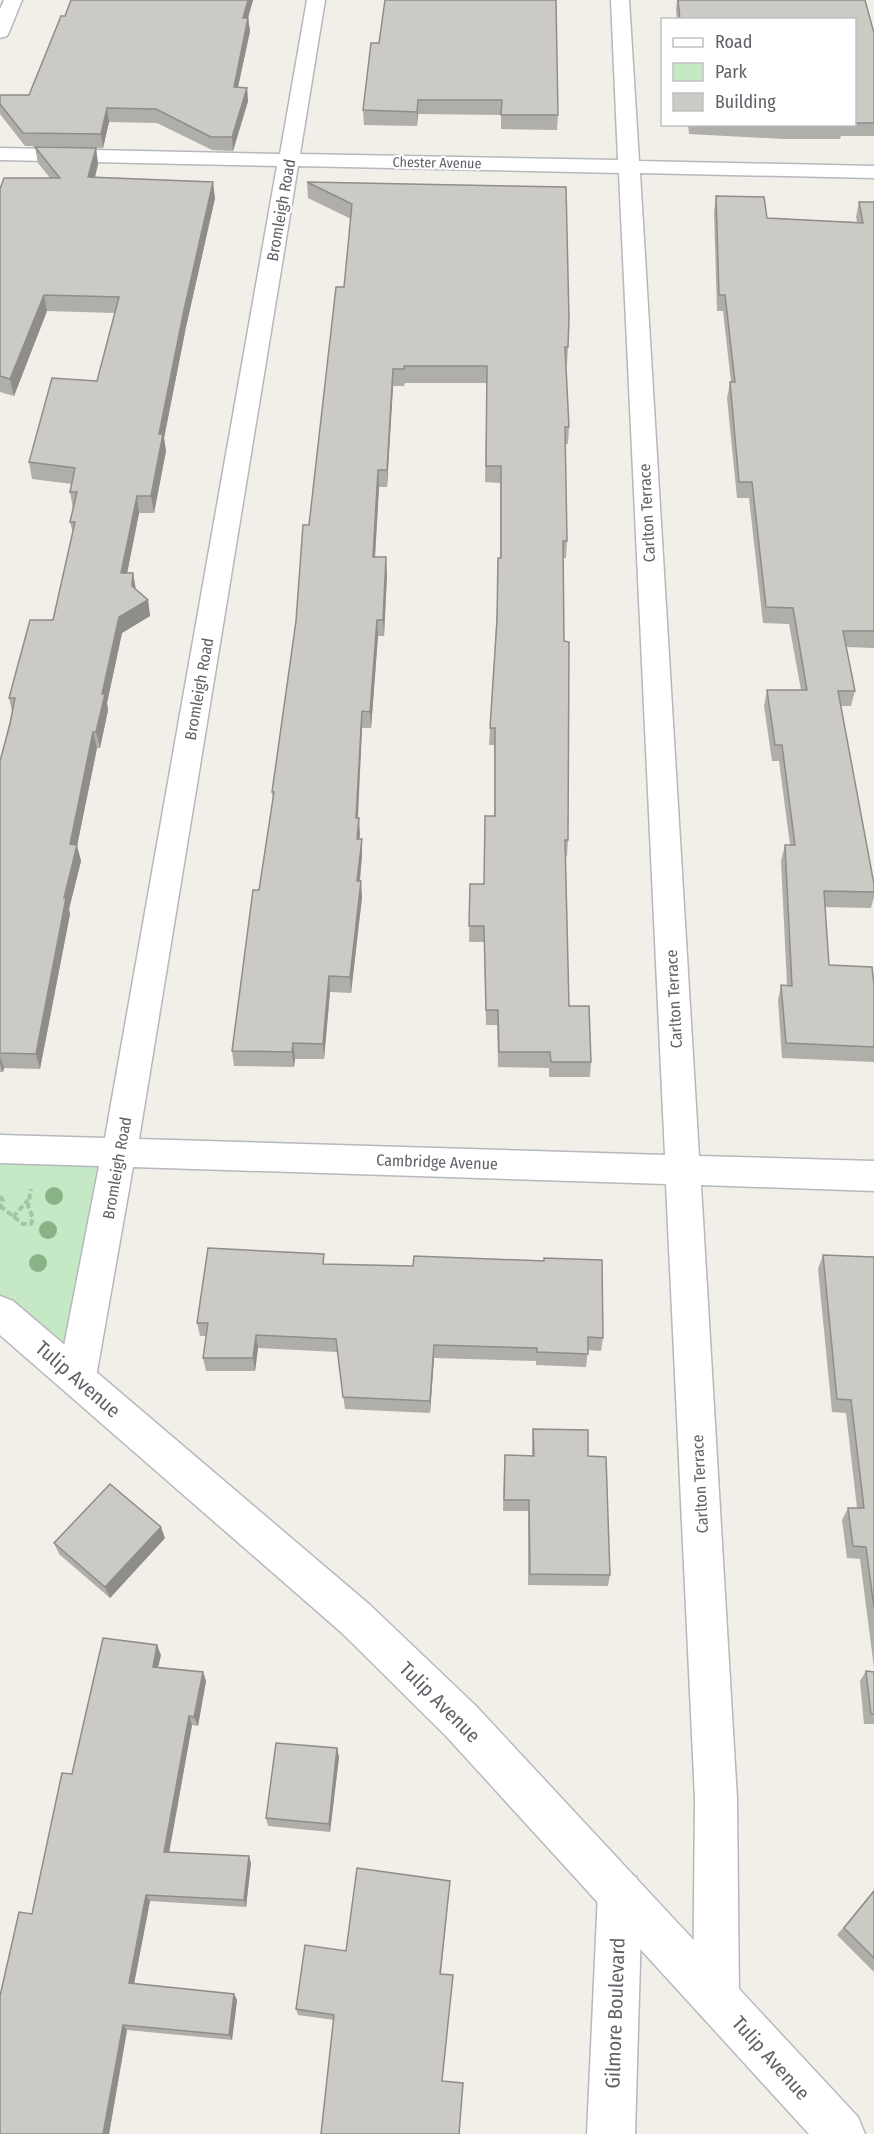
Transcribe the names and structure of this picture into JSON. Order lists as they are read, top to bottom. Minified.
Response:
{"streets":{"street":["Chester Avenue","Bromleigh Road","Carlton Terrace","Cambridge Avenue","Tulip Avenue","Gilmore Boulevard"]},"crossings":[["Chester Avenue","Bromleigh Road"],["Chester Avenue","Carlton Terrace"],["Bromleigh Road","Cambridge Avenue"],["Bromleigh Road","Tulip Avenue"],["Carlton Terrace","Cambridge Avenue"],["Carlton Terrace","Tulip Avenue"],["Tulip Avenue","Gilmore Boulevard"]],"legend":["Road","Park","Building"]}
